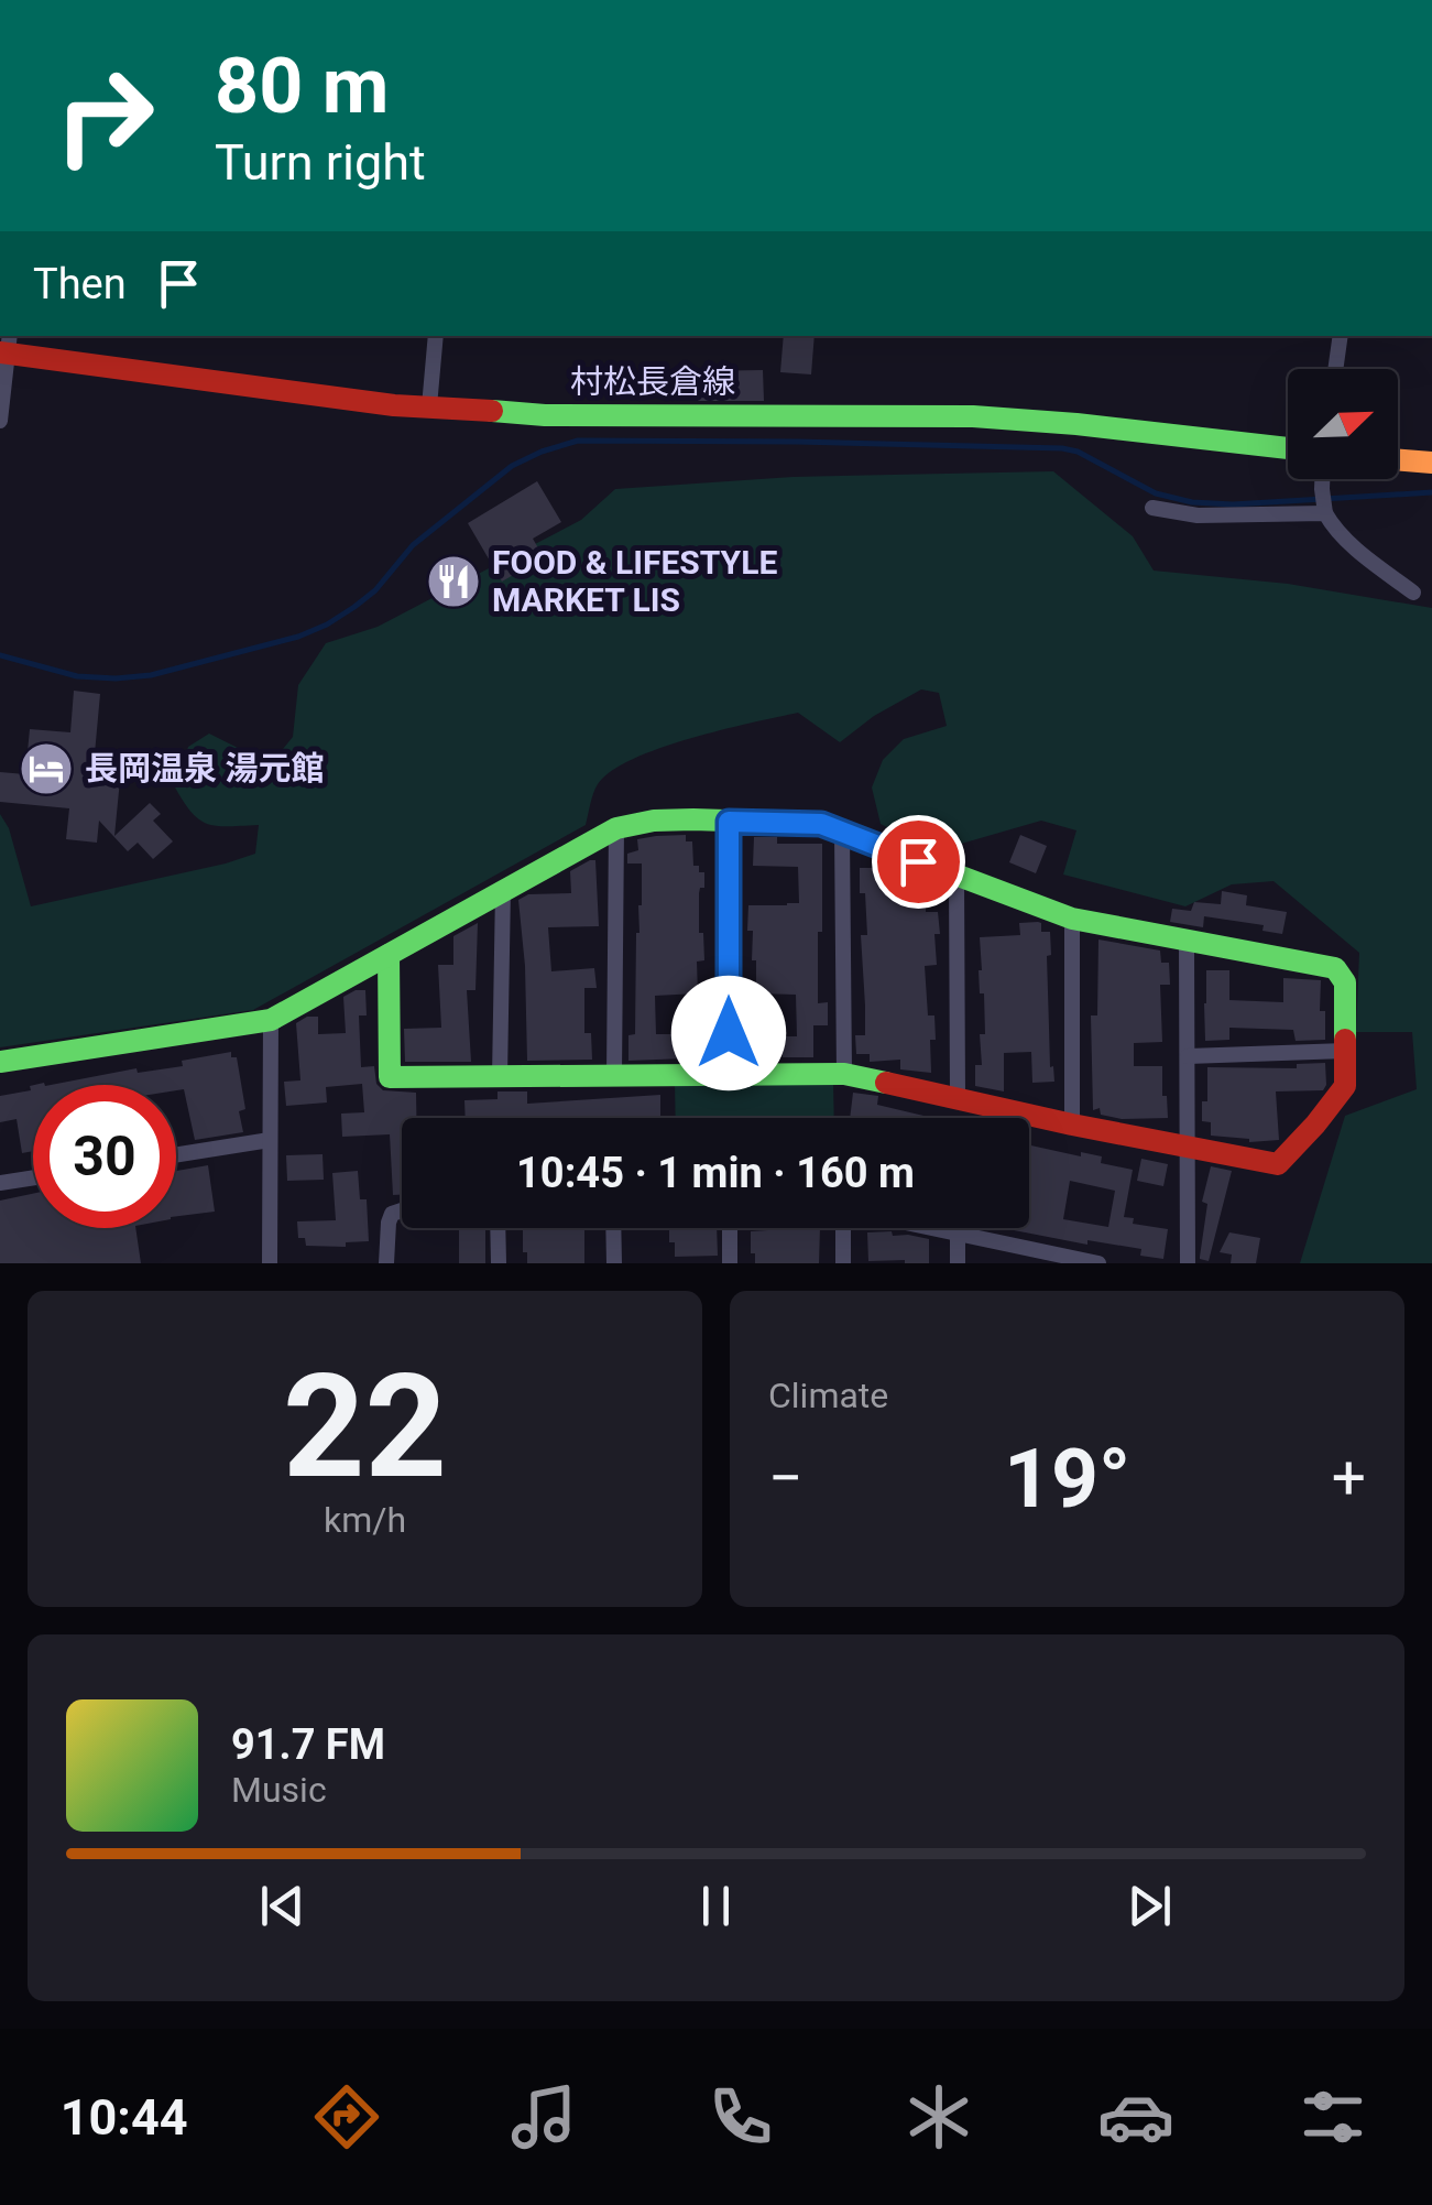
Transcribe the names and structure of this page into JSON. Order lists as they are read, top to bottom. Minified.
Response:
{"streets":{"street":["村松長倉線"]},"places":{"restaurant":["FOOD & LIFESTYLE MARKET LIS"],"hotel":["長岡温泉 湯元館"]},"north":"top right","page":{"turn":["80 m","Turn right"],"then":"Then","limit":"30","trip":"10:45 · 1 min · 160 m","tile":[["22","km/h"],"Climate"],"heat":["−","19°","+"],"song":["91.7 FM","Music"],"tabs":"10:44"}}
